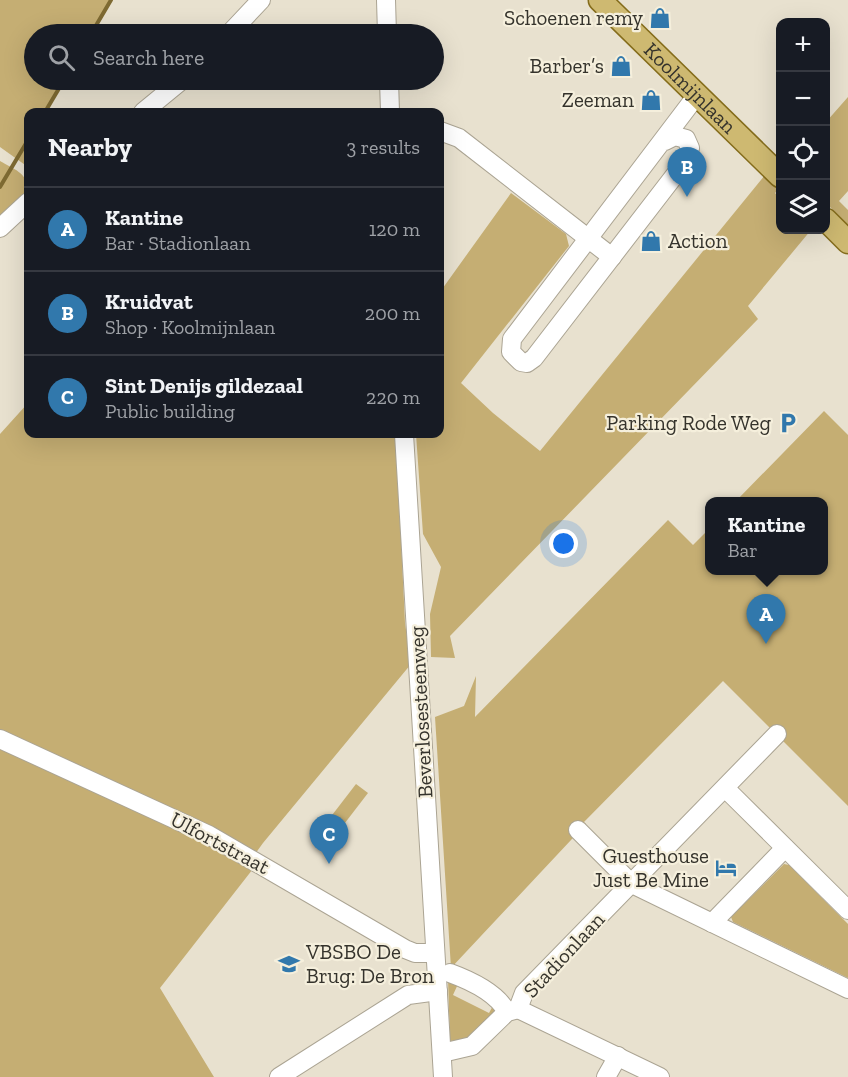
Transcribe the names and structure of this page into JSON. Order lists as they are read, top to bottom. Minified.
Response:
{"streets":{"main road":["Koolmijnlaan"],"street":["Beverlosesteenweg","Ulfortstraat","Stadionlaan"]},"crossings":[["Beverlosesteenweg","Ulfortstraat"],["Beverlosesteenweg","Stadionlaan"]],"places":{"shop":["Schoenen remy","Barber’s","Zeeman","Action"],"parking":["Parking Rode Weg"],"hotel":["Guesthouse Just Be Mine"],"school or university":["VBSBO De Brug: De Bron"]},"page":{"map_buttons":["+","−"],"search":"Search here","heading":["Nearby","3 results"],"pins":["B","A","C"],"list":[{"mark":"A","name":"Kantine","note":"Bar · Stadionlaan","value":"120 m"},{"mark":"B","name":"Kruidvat","note":"Shop · Koolmijnlaan","value":"200 m"},{"mark":"C","name":"Sint Denijs gildezaal","note":"Public building","value":"220 m"}],"popup":["Kantine","Bar"]}}
